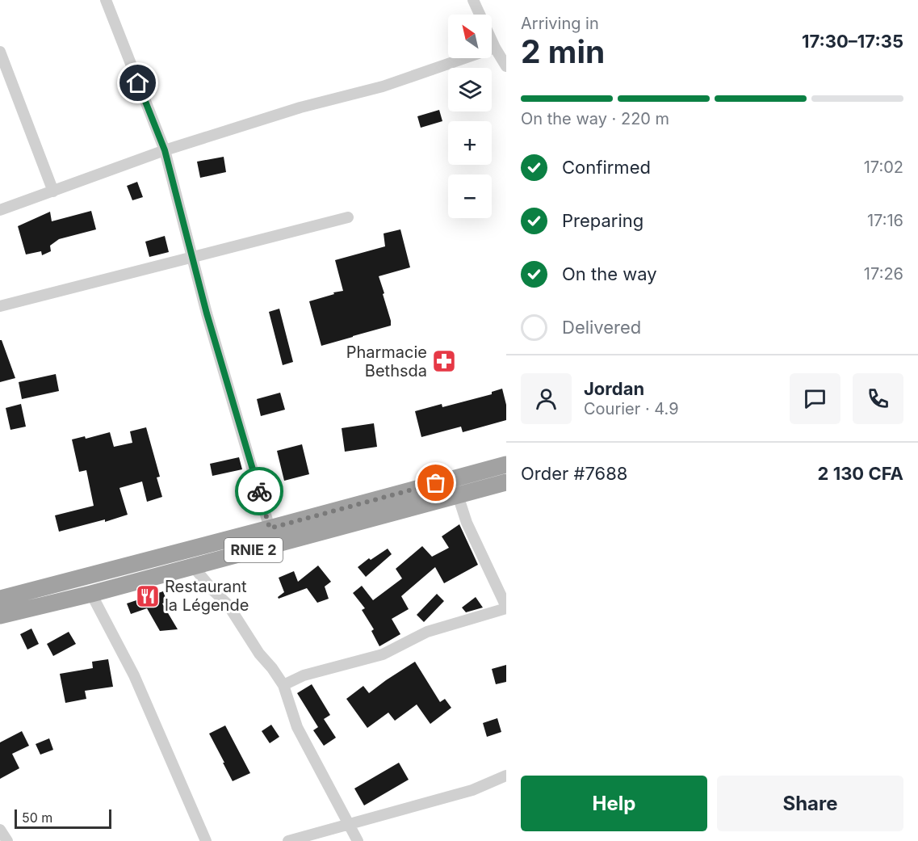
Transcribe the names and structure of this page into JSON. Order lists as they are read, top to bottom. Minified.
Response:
{"streets":{"highway":["RNIE 2"]},"places":{"pharmacy":["Pharmacie Bethsda"],"restaurant":["Restaurant la Légende"]},"scale_bar":"50 m","north":"top left","page":{"heading":["2 min","Arriving in","17:30–17:35"],"panel":["Jordan","Courier · 4.9","Order #7688","2 130 CFA"],"map_buttons":["+","−"],"bar":"On the way · 220 m","list":[["Confirmed","17:02"],["Preparing","17:16"],["On the way","17:26"],"Delivered"],"buttons":["Help","Share"],"scale":"50 m"}}
